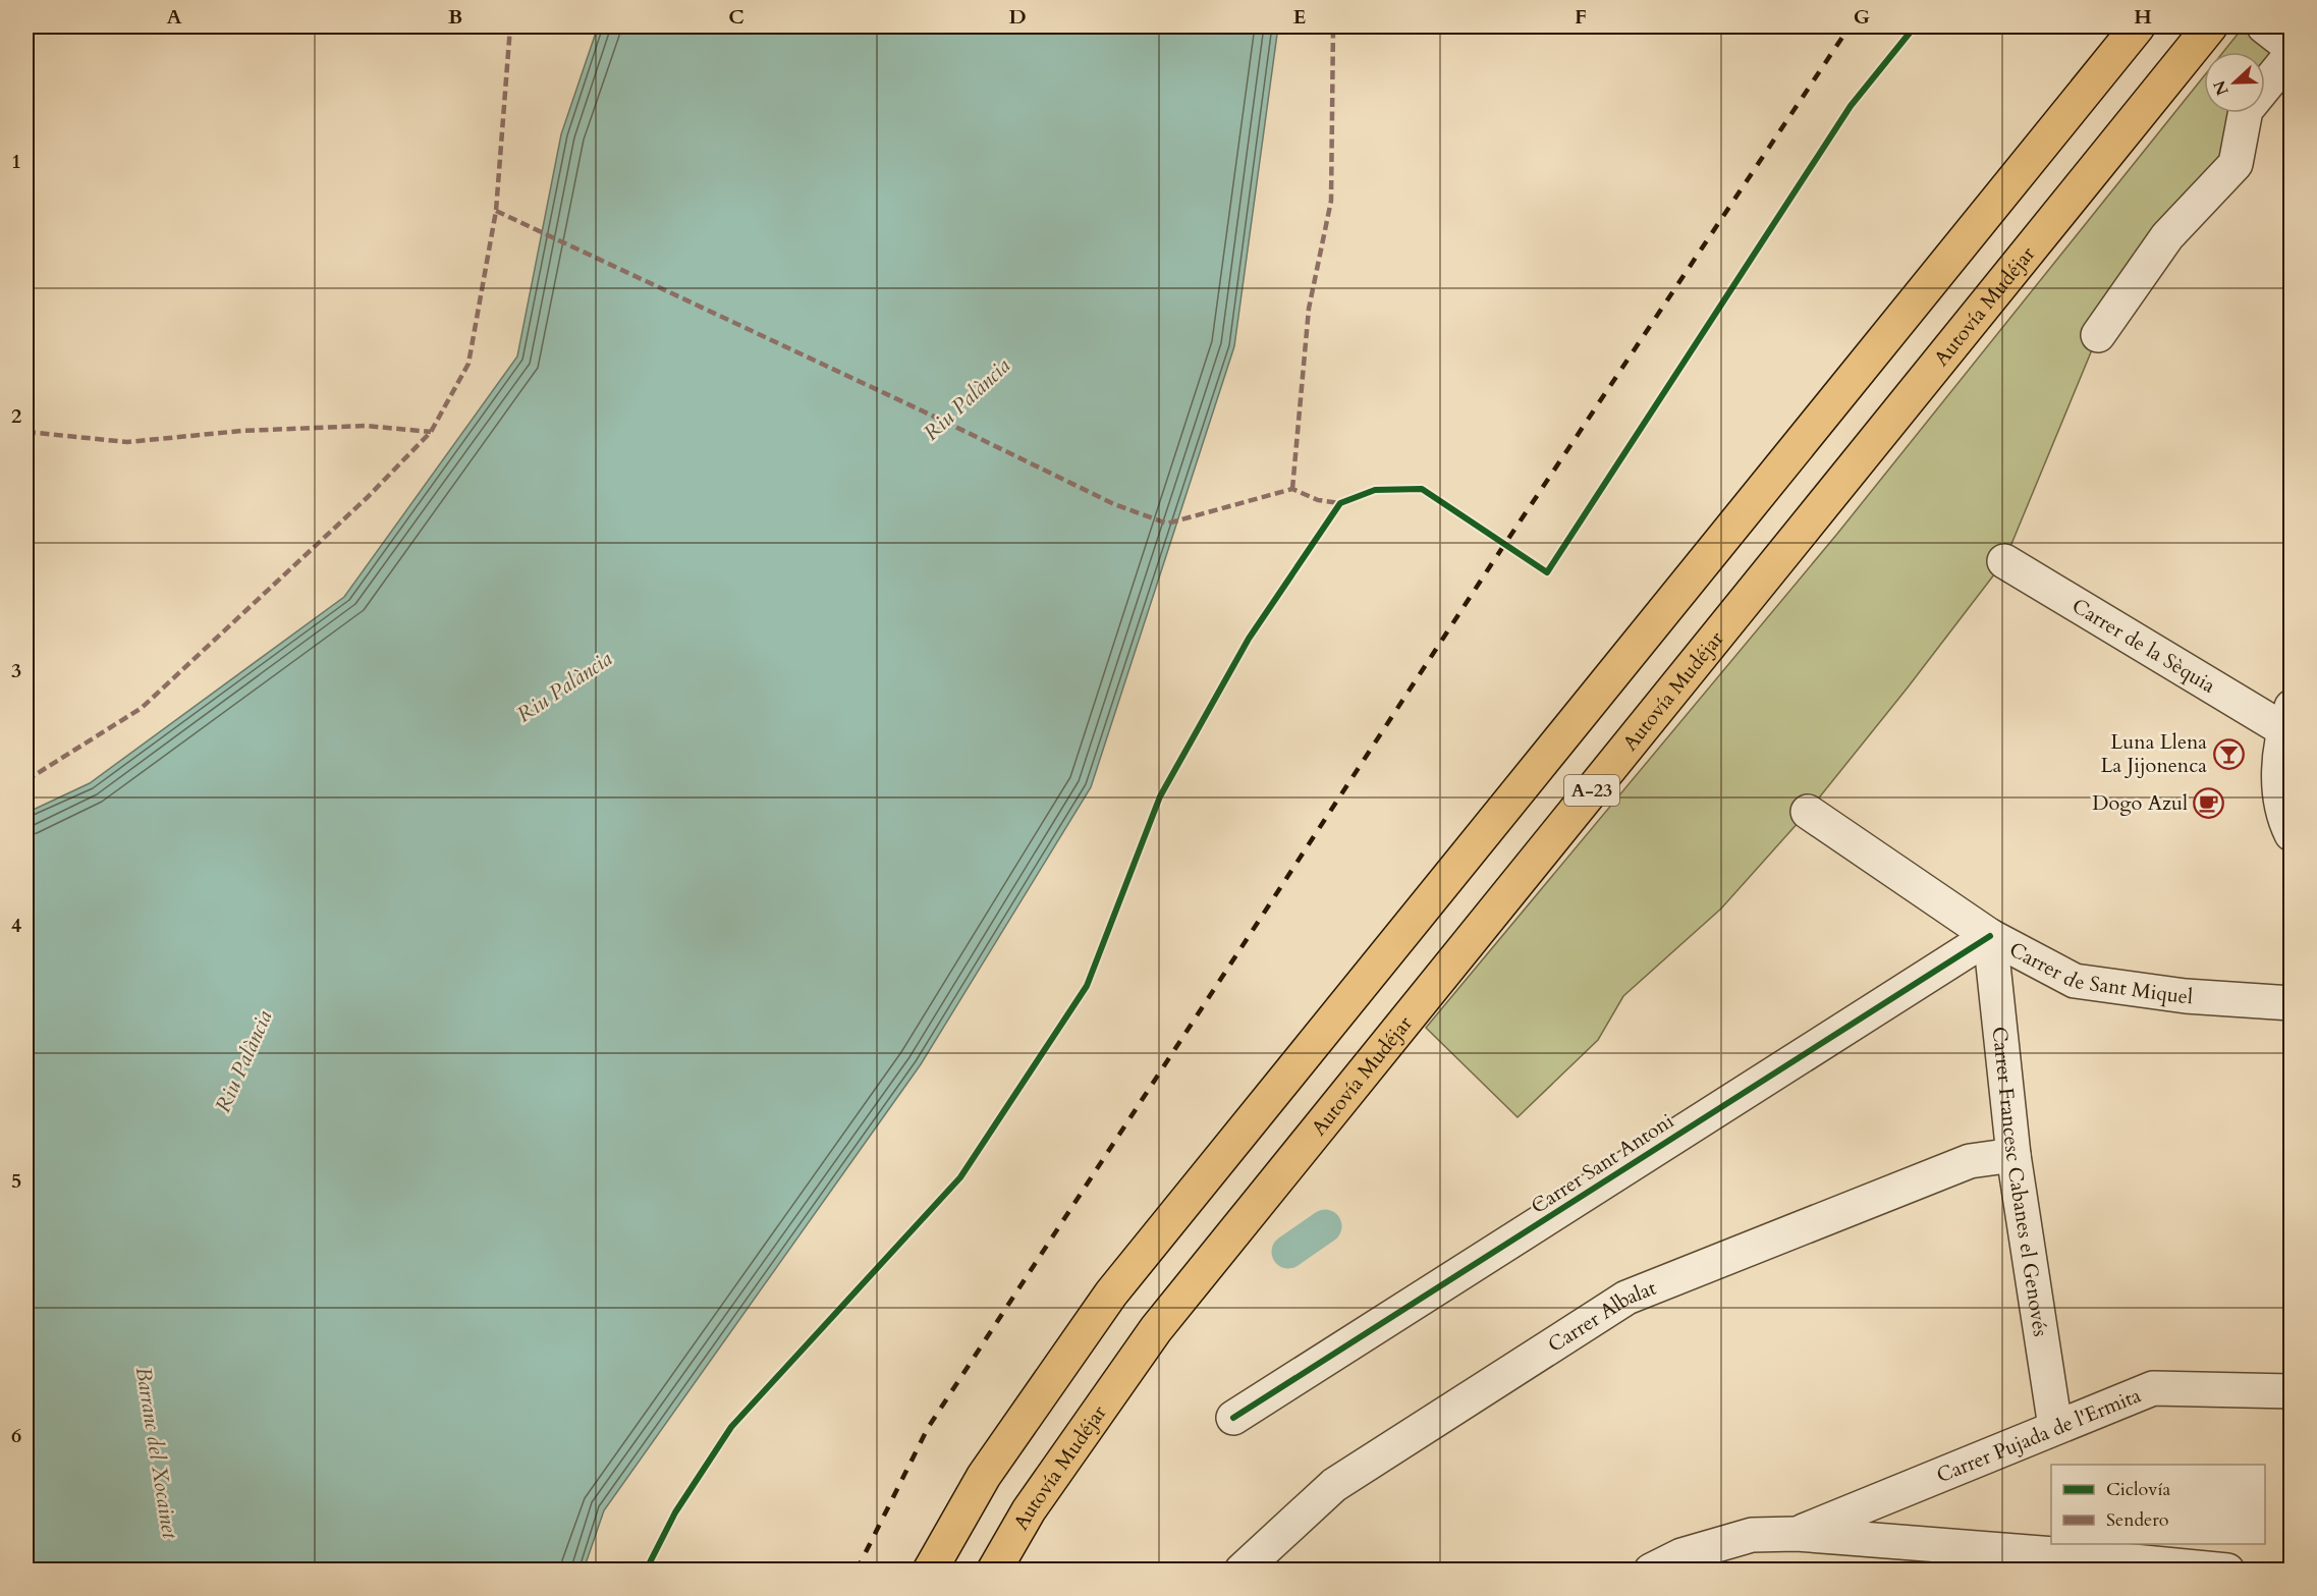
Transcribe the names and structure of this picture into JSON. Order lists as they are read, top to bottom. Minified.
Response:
{"streets":{"highway":["Autovía Mudéjar","A-23"],"street":["Carrer de la Sèquia","Carrer de Sant Miquel","Carrer Sant Antoni","Carrer Francesc Cabanes el Genovés","Carrer Albalat","Carrer Pujada de l'Ermita"]},"crossings":[["Carrer de Sant Miquel","Carrer Sant Antoni"],["Carrer de Sant Miquel","Carrer Francesc Cabanes el Genovés"],["Carrer Sant Antoni","Carrer Francesc Cabanes el Genovés"],["Carrer Francesc Cabanes el Genovés","Carrer Albalat"],["Carrer Francesc Cabanes el Genovés","Carrer Pujada de l'Ermita"]],"water":["Riu Palància","Barranc del Xocainet"],"places":{"bar":["Luna Llena La Jijonenca"],"cafe":["Dogo Azul"]},"legend":["Ciclovía","Sendero"],"north":"left","grid":{"columns":["A","B","C","D","E","F","G","H"],"rows":["1","2","3","4","5","6"]}}
